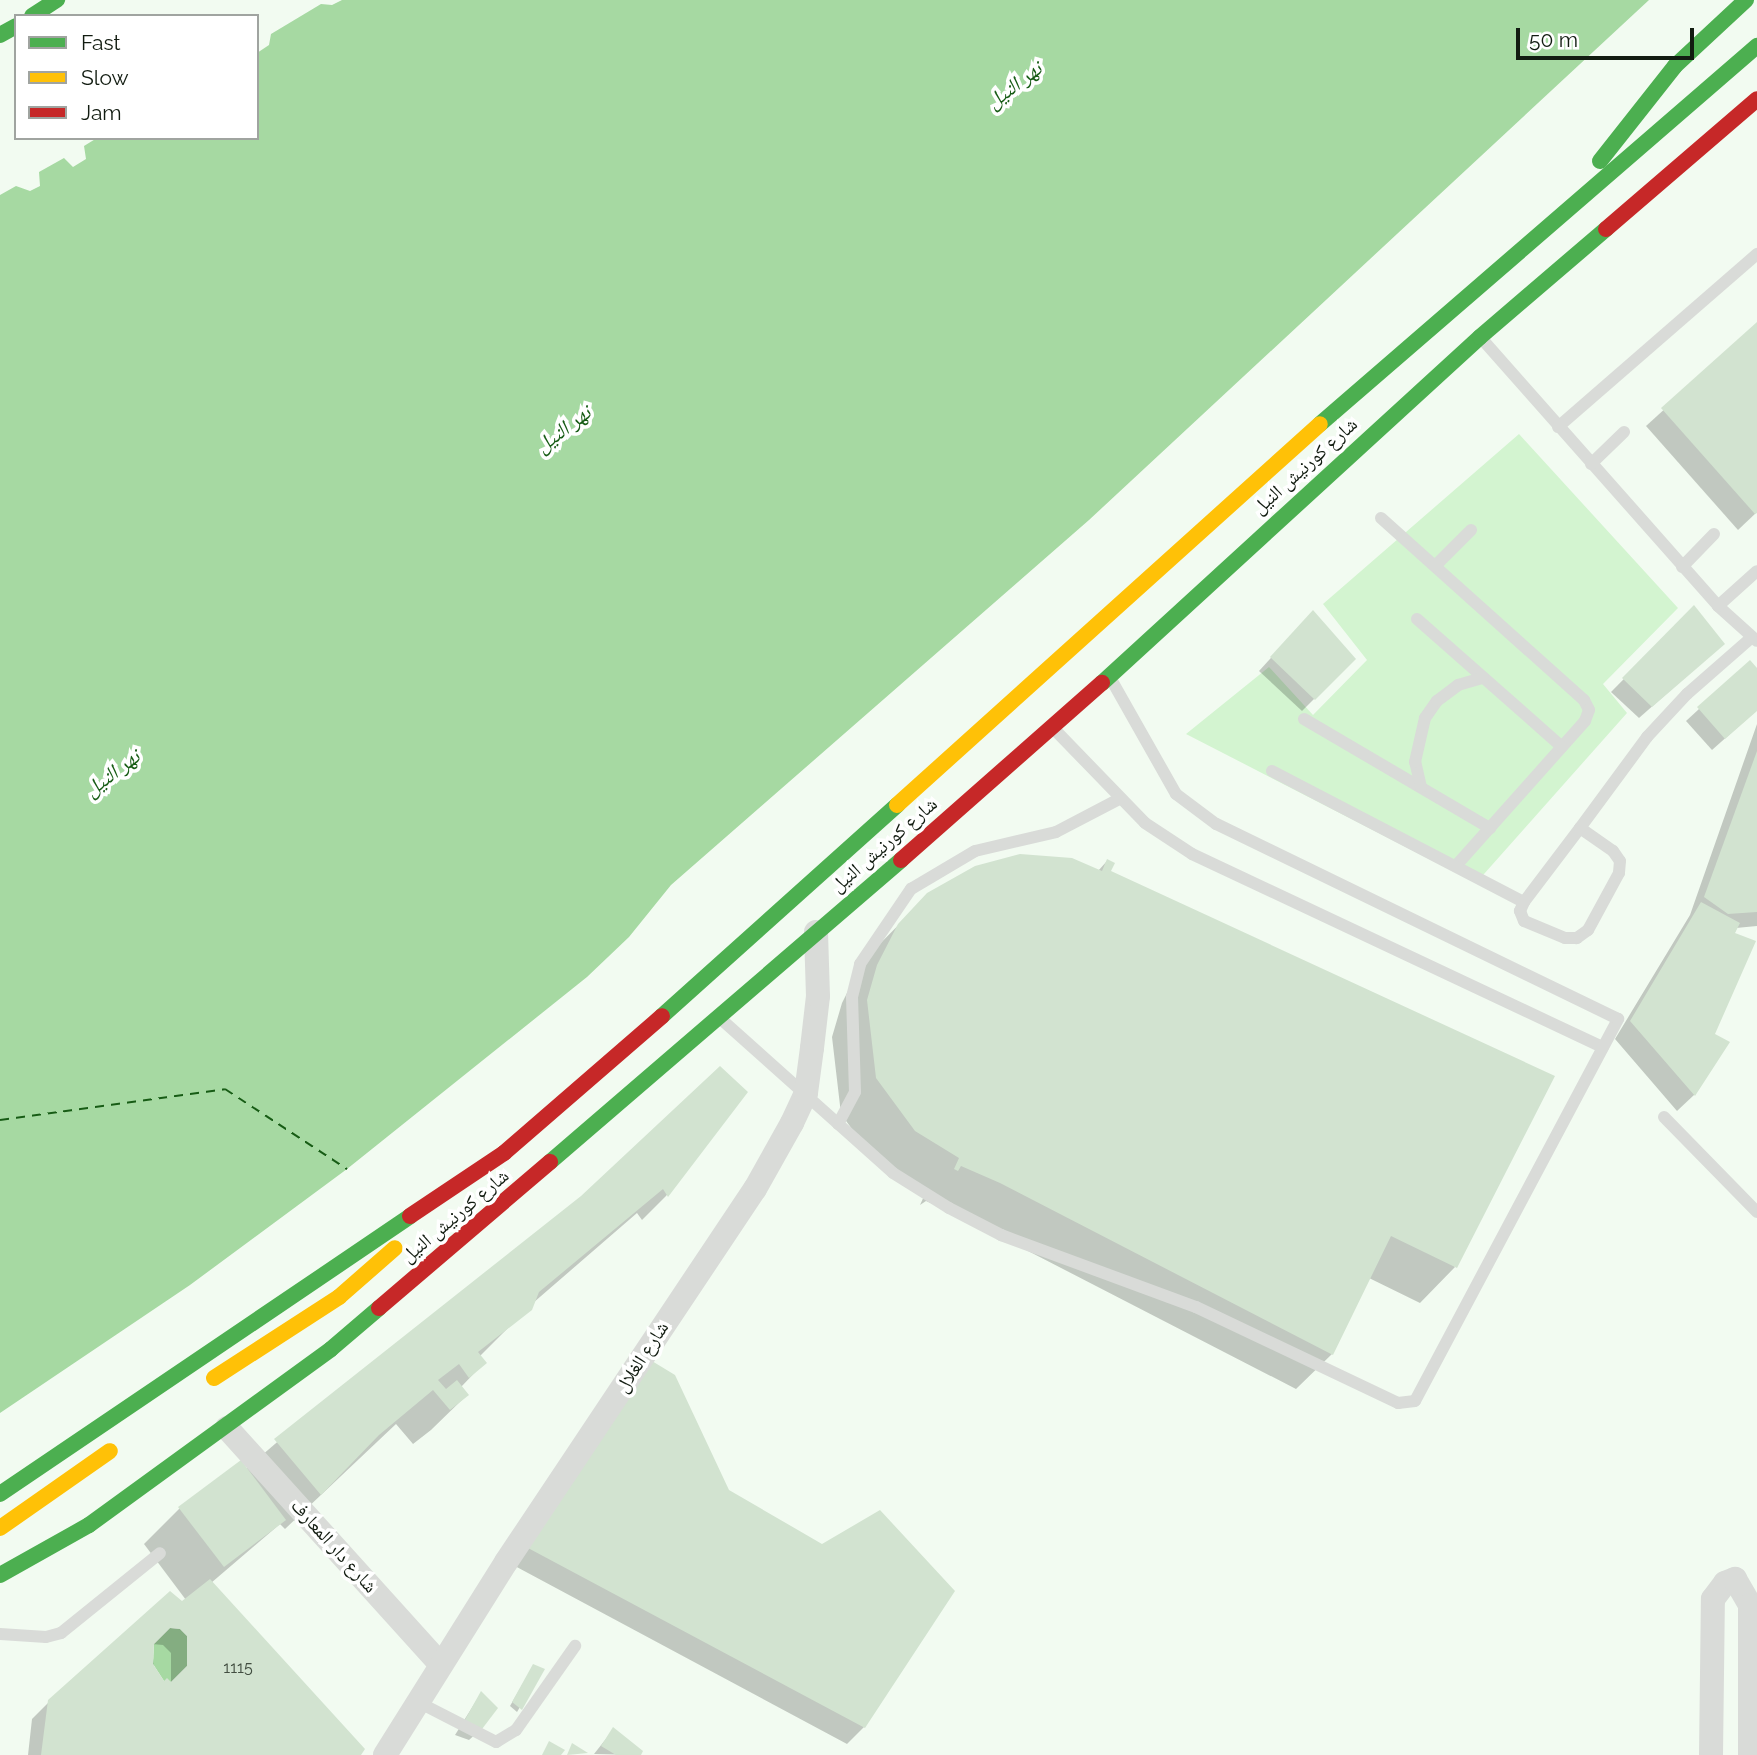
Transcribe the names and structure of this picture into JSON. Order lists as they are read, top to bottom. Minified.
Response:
{"streets":{"main road":["شارع كورنيش النيل"],"street":["شارع الغلال","شارع دار المعارف"]},"crossings":[["شارع كورنيش النيل","شارع الغلال"],["شارع كورنيش النيل","شارع دار المعارف"],["شارع الغلال","شارع دار المعارف"]],"water":["نهر النيل"],"house_numbers":["1115"],"legend":["Fast","Slow","Jam"],"scale_bar":"50 m"}
